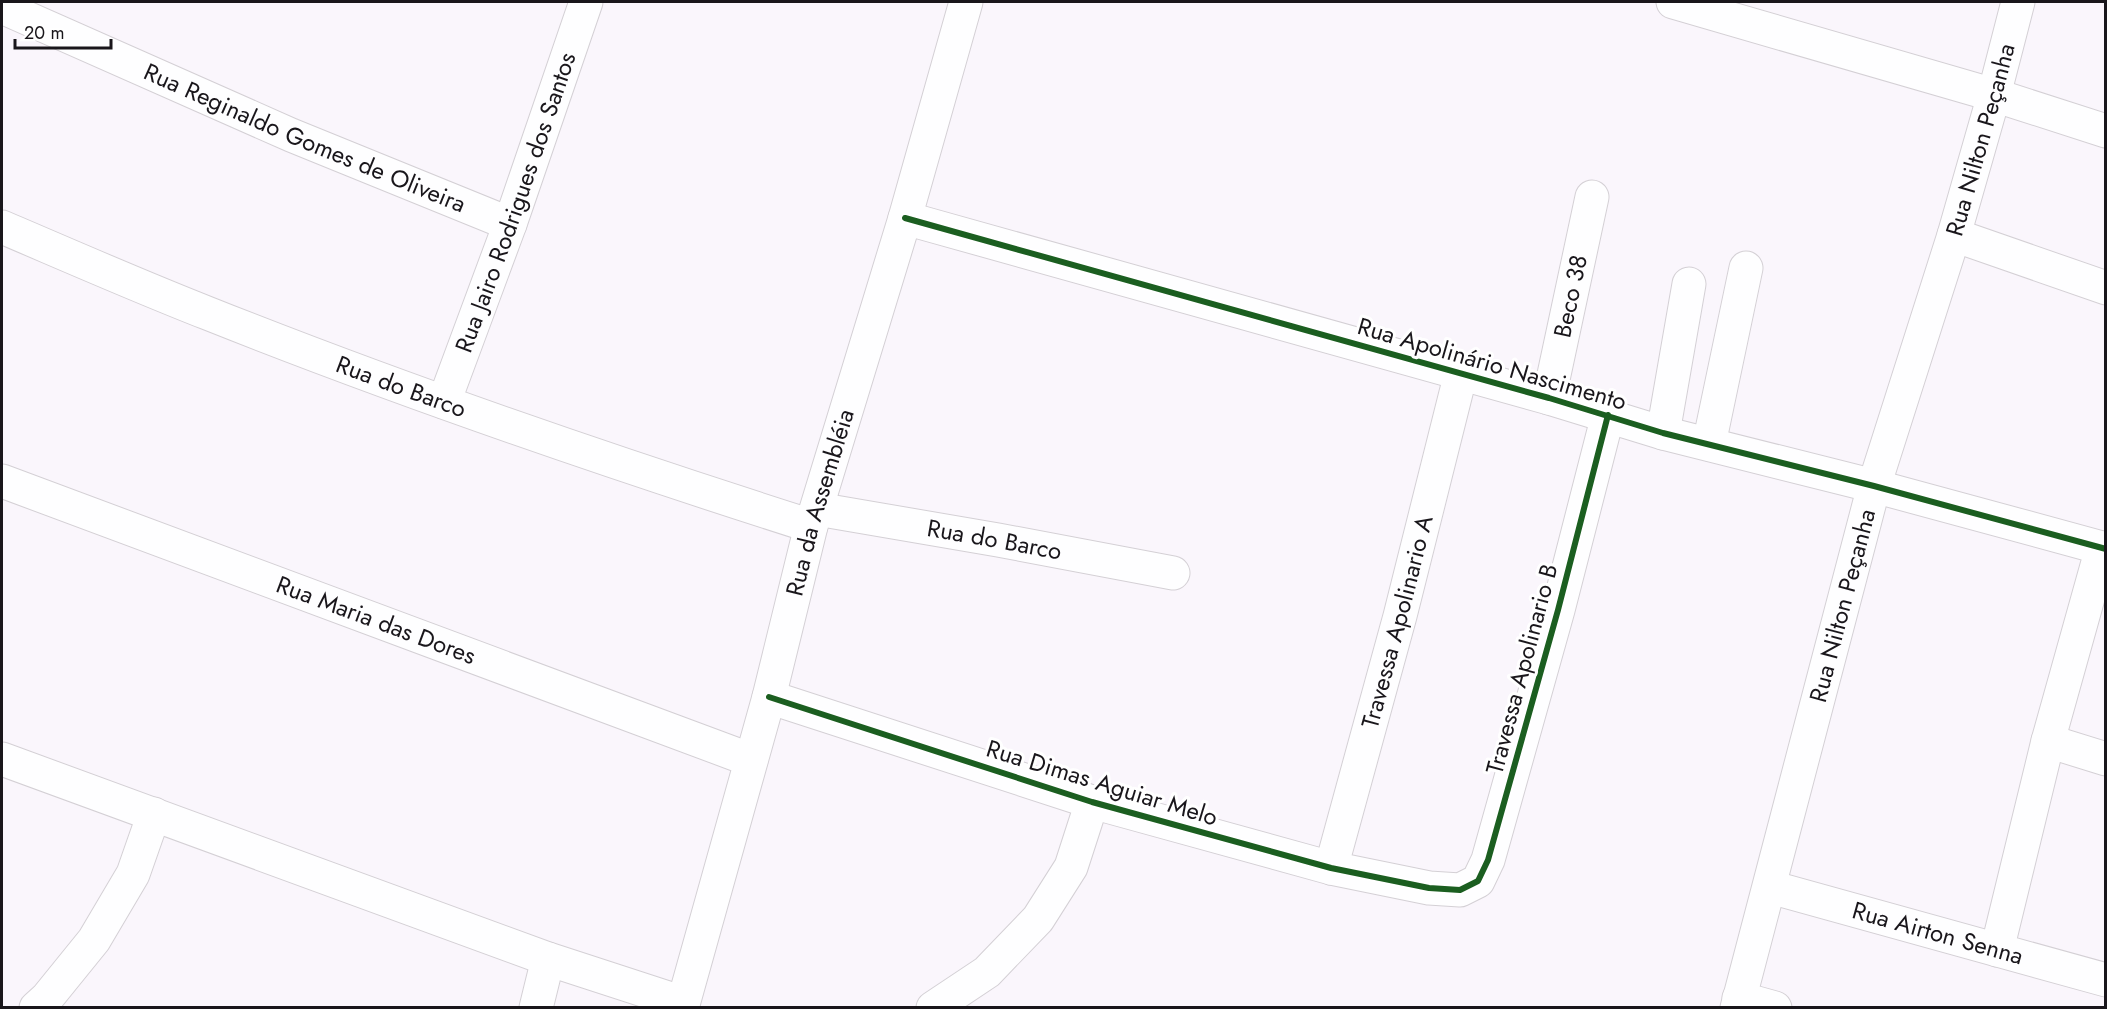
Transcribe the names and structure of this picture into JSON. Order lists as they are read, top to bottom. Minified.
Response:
{"streets":{"street":["Rua Reginaldo Gomes de Oliveira","Rua Nilton Peçanha","Rua Jairo Rodrigues dos Santos","Beco 38","Rua Apolinário Nascimento","Rua do Barco","Rua da Assembléia","Rua Maria das Dores","Travessa Apolinario A","Travessa Apolinario B","Rua Dimas Aguiar Melo","Rua Airton Senna"]},"crossings":[["Rua Reginaldo Gomes de Oliveira","Rua Jairo Rodrigues dos Santos"],["Rua Nilton Peçanha","Rua Apolinário Nascimento"],["Rua Nilton Peçanha","Rua Airton Senna"],["Rua Jairo Rodrigues dos Santos","Rua do Barco"],["Beco 38","Rua Apolinário Nascimento"],["Rua Apolinário Nascimento","Rua da Assembléia"],["Rua Apolinário Nascimento","Travessa Apolinario A"],["Rua Apolinário Nascimento","Travessa Apolinario B"],["Rua do Barco","Rua da Assembléia"],["Rua da Assembléia","Rua Maria das Dores"],["Rua da Assembléia","Rua Dimas Aguiar Melo"],["Travessa Apolinario A","Rua Dimas Aguiar Melo"],["Travessa Apolinario B","Rua Dimas Aguiar Melo"]],"scale_bar":"20 m"}
